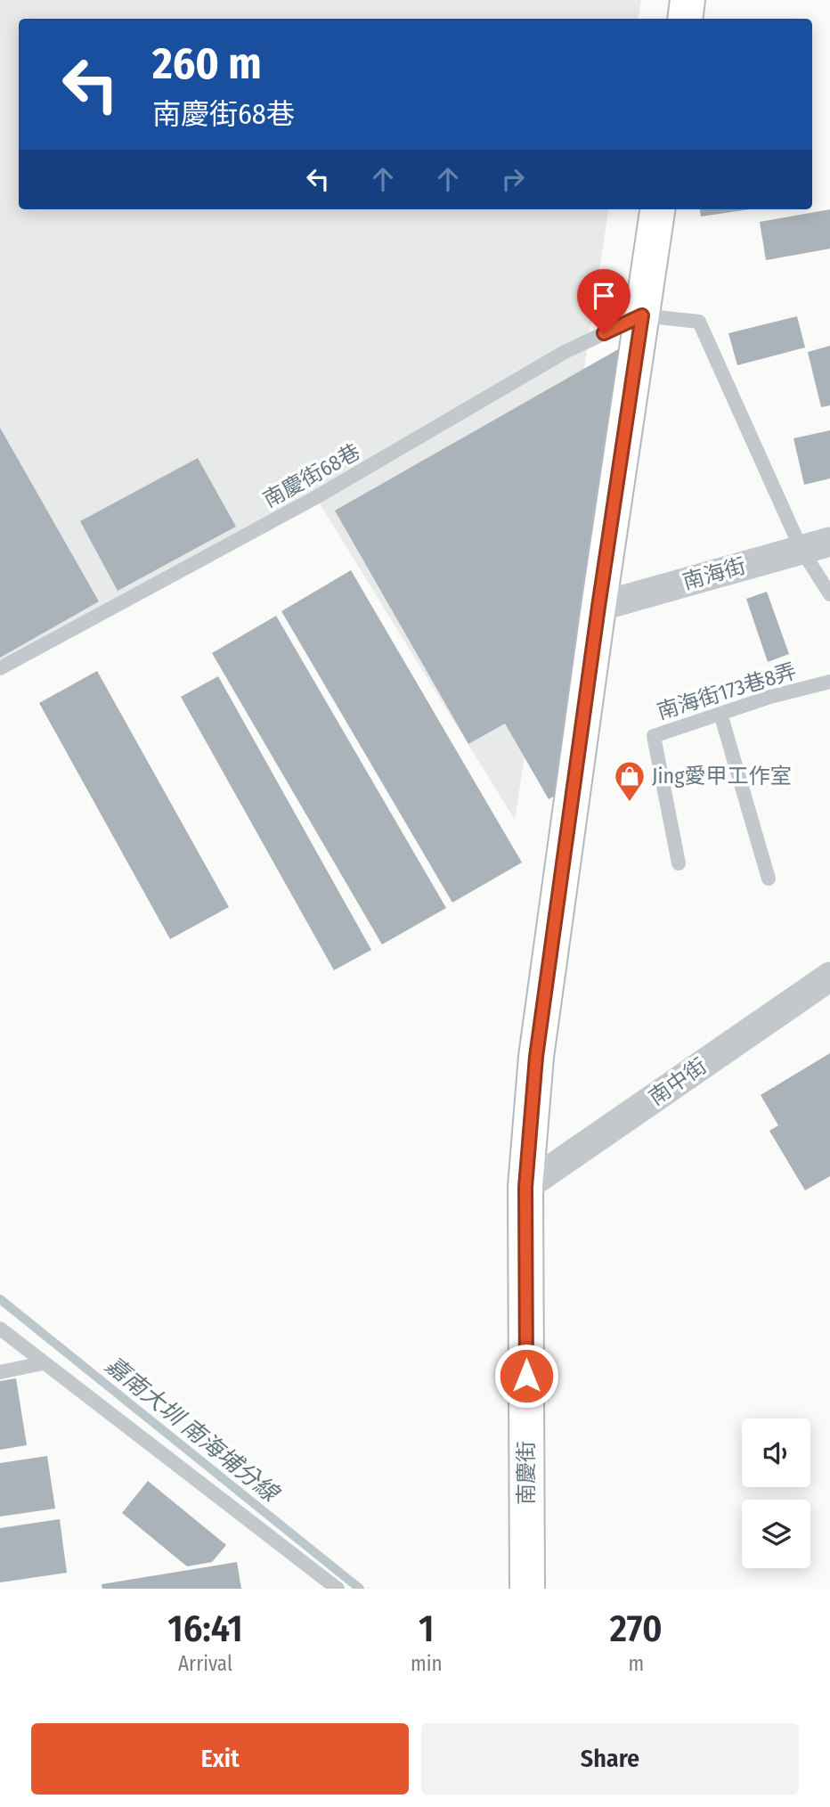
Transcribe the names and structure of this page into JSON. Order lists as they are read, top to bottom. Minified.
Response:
{"streets":{"street":["南海街","南中街","南慶街"],"lane":["南慶街68巷","南海街173巷8弄"]},"crossings":[["南慶街68巷","南慶街"],["南海街","南慶街"],["南中街","南慶街"]],"water":["嘉南大圳 南海埔分線"],"places":{"shop":["Jing愛甲工作室"]},"page":{"turn":["260 m","南慶街68巷"],"eta":["16:41","Arrival","1","min","270","m"],"buttons":["Exit","Share"]}}
